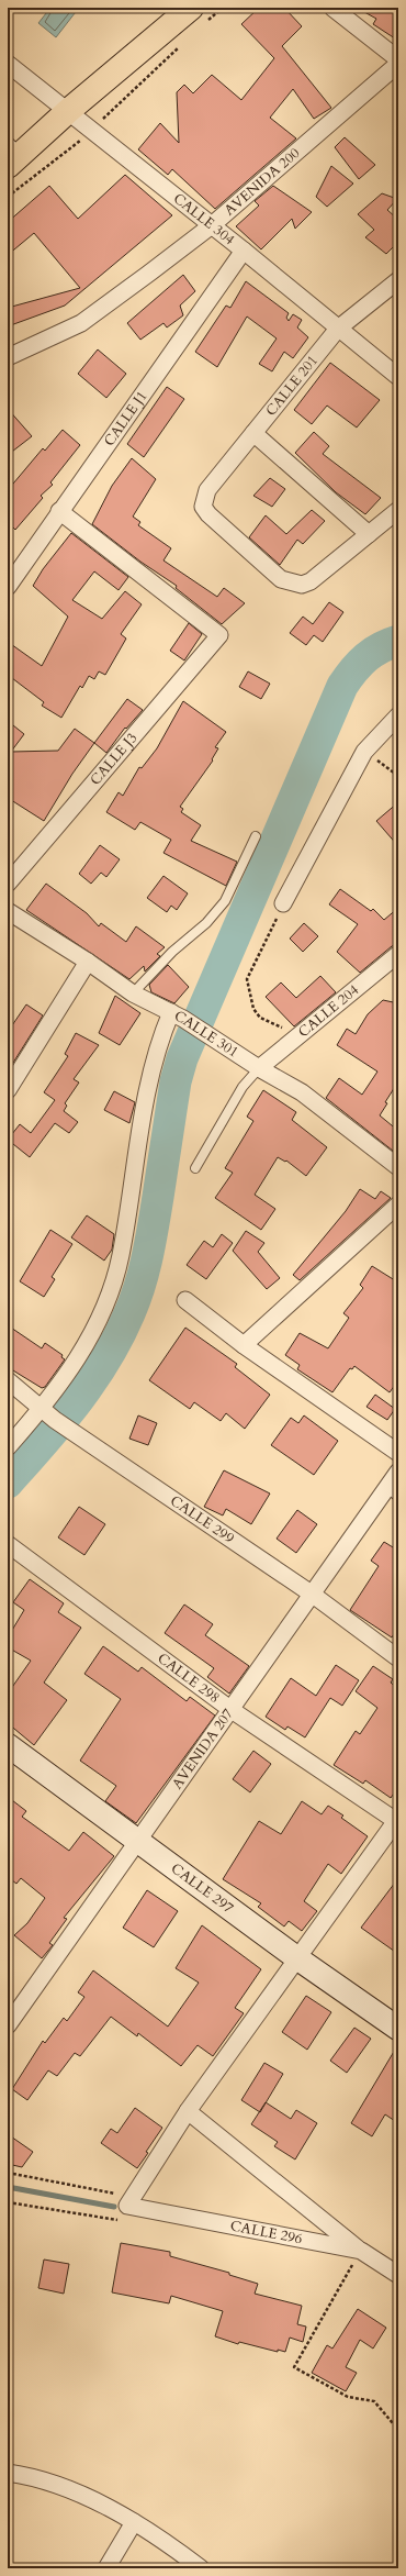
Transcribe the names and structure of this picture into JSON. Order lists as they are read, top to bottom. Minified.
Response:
{"streets":{"street":["AVENIDA 200","CALLE 304","CALLE 201","CALLE J1","CALLE J3","CALLE 204","CALLE 301","CALLE 299","CALLE 298","AVENIDA 207","CALLE 297","CALLE 296"]},"crossings":[["AVENIDA 200","CALLE 304"],["CALLE 304","CALLE 201"],["CALLE 304","CALLE J1"],["CALLE J1","CALLE J3"],["CALLE 204","CALLE 301"],["CALLE 299","AVENIDA 207"],["CALLE 298","AVENIDA 207"],["AVENIDA 207","CALLE 297"]]}
